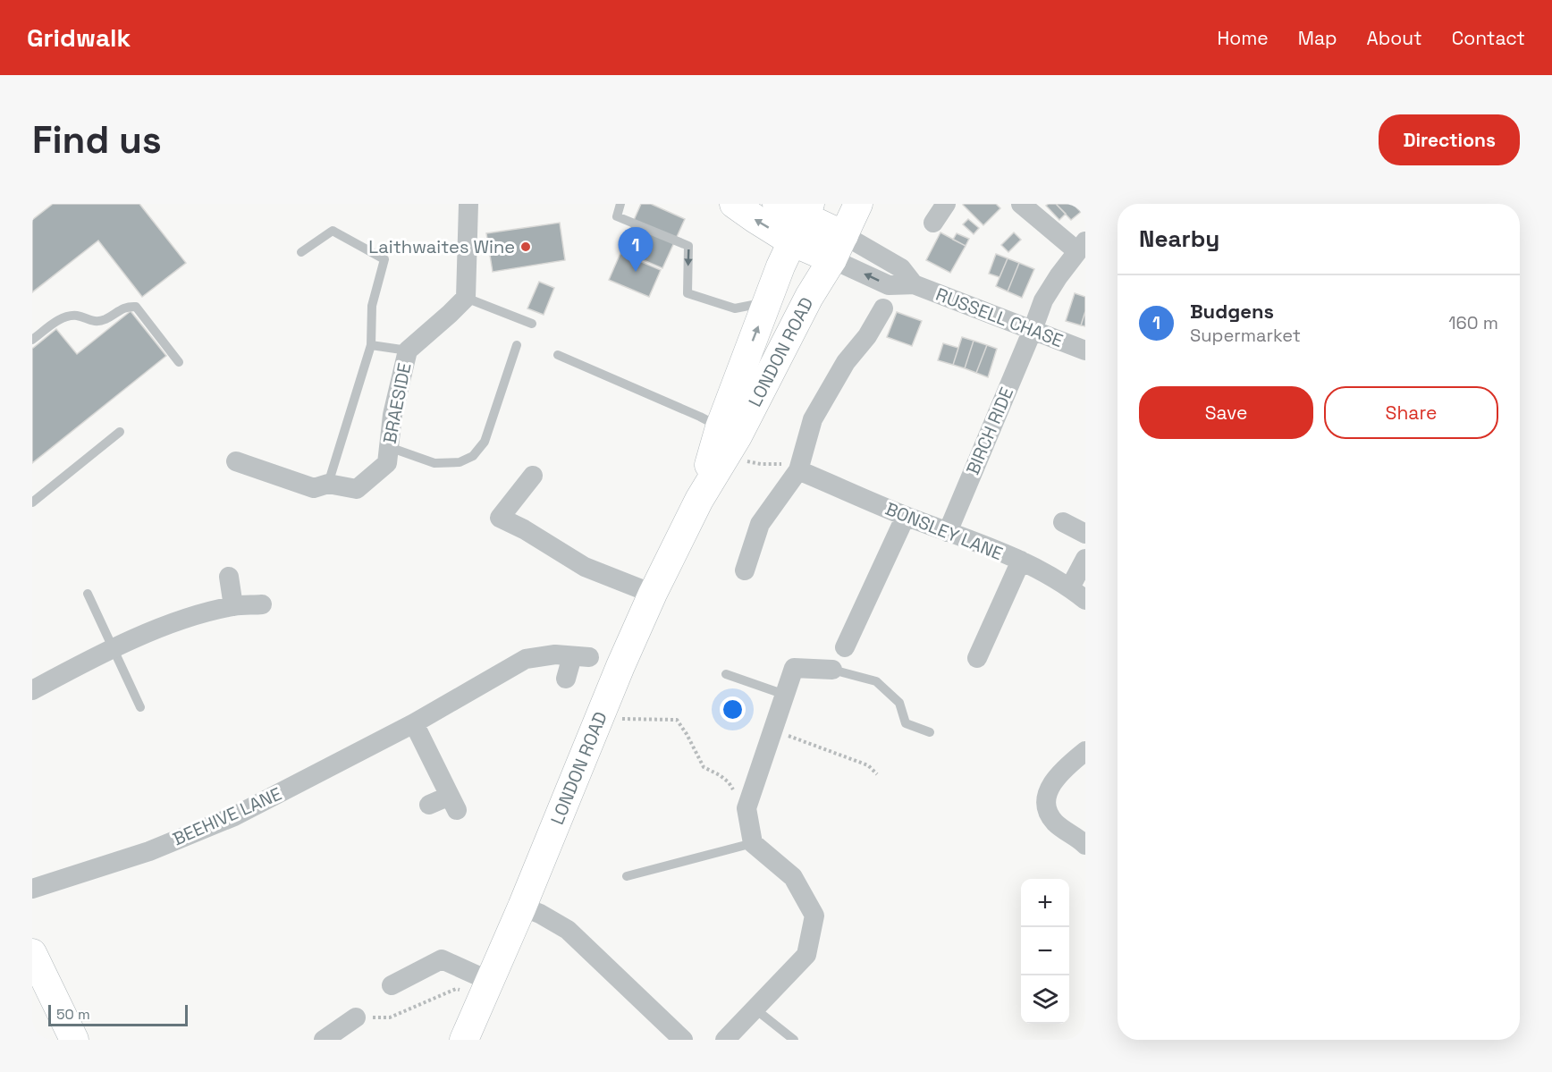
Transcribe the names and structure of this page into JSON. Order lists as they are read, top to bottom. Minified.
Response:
{"streets":{"main road":["LONDON ROAD"],"street":["RUSSELL CHASE","BRAESIDE","BIRCH RIDE","BONSLEY LANE","BEEHIVE LANE"]},"crossings":[["RUSSELL CHASE","LONDON ROAD"],["RUSSELL CHASE","BIRCH RIDE"],["BIRCH RIDE","BONSLEY LANE"]],"places":["Laithwaites Wine"],"scale_bar":"50 m","page":{"header":"Gridwalk","nav":["Home","Map","About","Contact"],"buttons":["Directions",["Save","Share"]],"title":"Find us","heading":"Nearby","pins":"1","list":[{"mark":"1","name":"Budgens","note":"Supermarket","value":"160 m"}],"map_buttons":["+","−"],"scale":"50 m"}}
